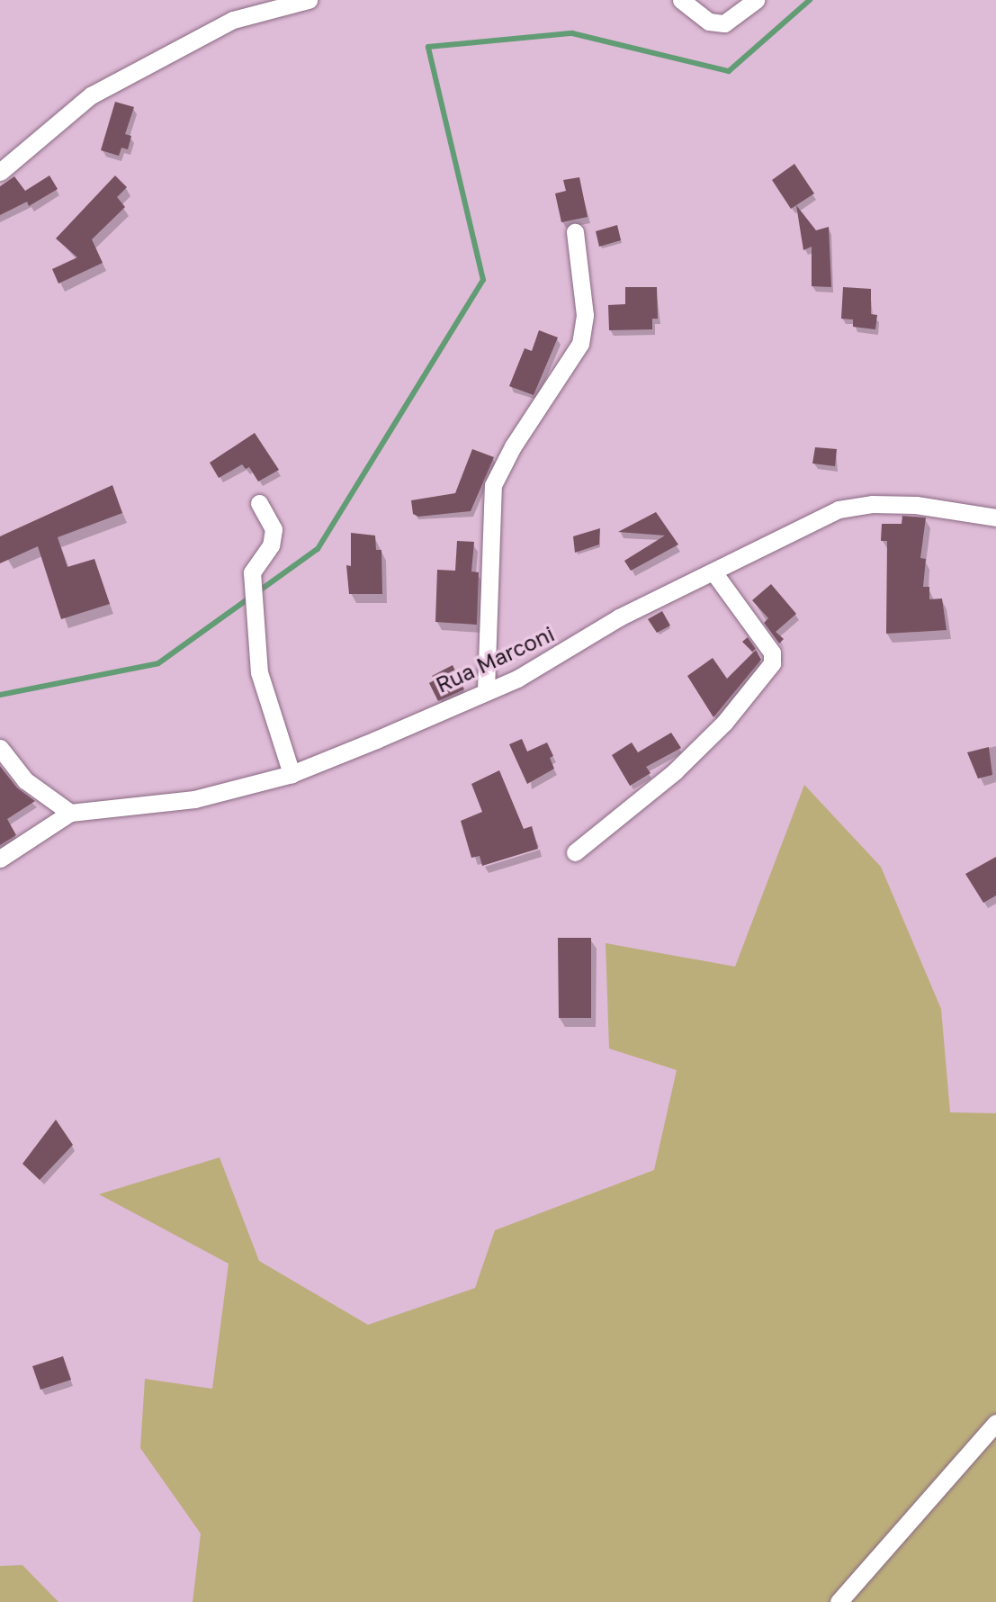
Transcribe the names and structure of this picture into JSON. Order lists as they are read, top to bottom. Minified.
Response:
{"streets":{"street":["Rua Marconi"]}}
